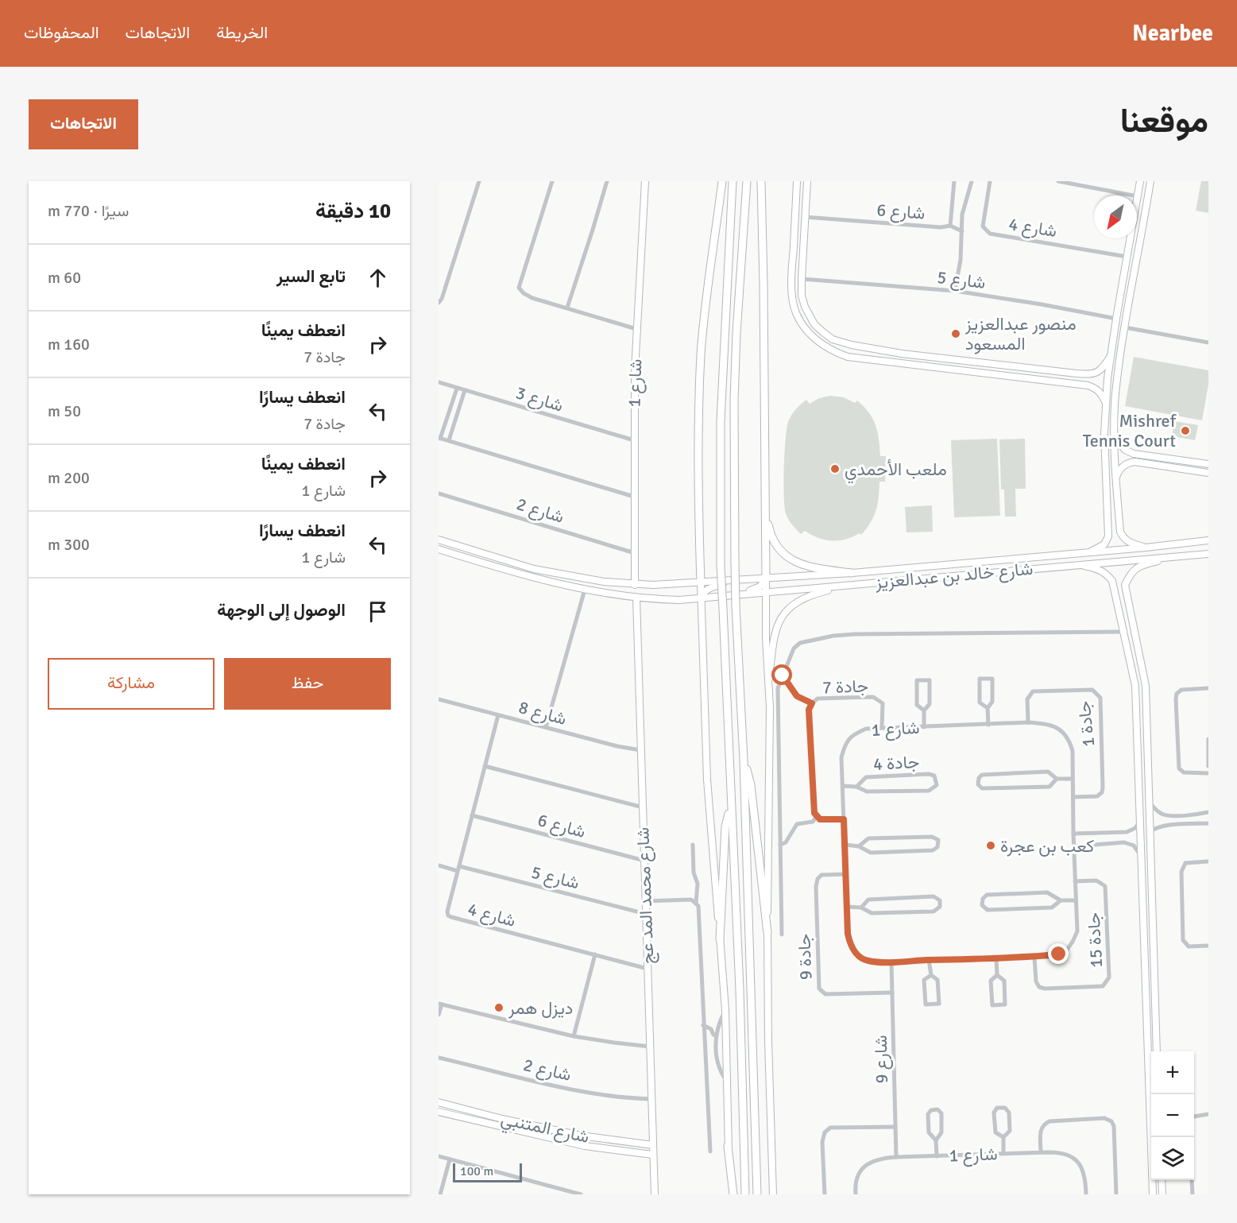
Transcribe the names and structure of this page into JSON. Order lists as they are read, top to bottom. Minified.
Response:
{"streets":{"main road":["شارع خالد بن عبدالعزيز"],"street":["شارع 6","شارع 4","شارع 5","شارع 1","شارع 3","شارع 2","جادة 7","شارع 8","جادة 1","جادة 4","شارع محمد المد عج","جادة 15","جادة 9","شارع 9","شارع المتنبي"]},"crossings":[["شارع 6","شارع 4"],["شارع 6","شارع محمد المد عج"],["شارع 4","شارع 5"],["شارع 4","شارع 8"],["شارع 4","شارع محمد المد عج"],["شارع 5","شارع محمد المد عج"],["شارع 1","شارع 3"],["شارع 1","شارع 2"],["شارع 1","شارع خالد بن عبدالعزيز"],["شارع 1","جادة 7"],["شارع 1","جادة 1"],["شارع 1","جادة 4"],["شارع 1","جادة 15"],["شارع 1","جادة 9"],["شارع 1","شارع 9"],["شارع 2","شارع محمد المد عج"],["شارع خالد بن عبدالعزيز","شارع محمد المد عج"],["شارع 8","شارع محمد المد عج"],["شارع محمد المد عج","شارع المتنبي"],["جادة 9","شارع 9"]],"places":["منصور عبدالعزيز المسعود","Mishref Tennis Court","ملعب الأحمدي","كعب بن عجرة","ديزل همر"],"scale_bar":"100 m","north":"bottom left","page":{"header":"Nearbee","nav":["الخريطة","الاتجاهات","المحفوظات"],"title":"موقعنا","buttons":["الاتجاهات",["حفظ","مشاركة"]],"heading":["10 دقيقة","سيرًا · 770 m"],"list":[["تابع السير","60 m"],["انعطف يمينًا","جادة 7","160 m"],["انعطف يسارًا","جادة 7","50 m"],["انعطف يمينًا","شارع 1","200 m"],["انعطف يسارًا","شارع 1","300 m"],"الوصول إلى الوجهة"],"map_buttons":["+","−"],"scale":"100 m"}}
